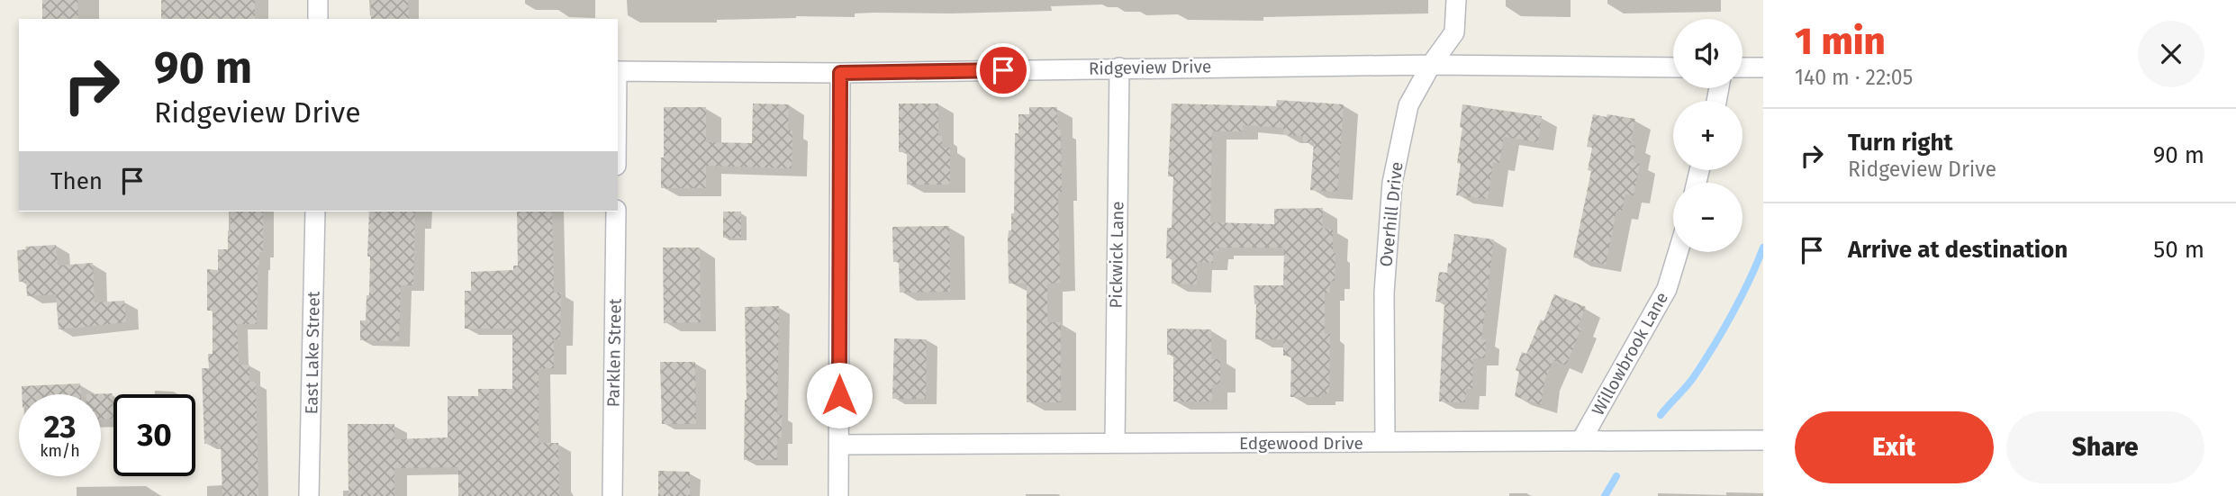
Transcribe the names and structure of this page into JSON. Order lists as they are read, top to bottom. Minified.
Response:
{"streets":{"street":["Ridgeview Drive","Overhill Drive","Pickwick Lane","East Lake Street","Parklen Street","Willowbrook Lane","Edgewood Drive"]},"crossings":[["Ridgeview Drive","Overhill Drive"],["Ridgeview Drive","Pickwick Lane"],["Overhill Drive","Edgewood Drive"],["Pickwick Lane","Edgewood Drive"],["Willowbrook Lane","Edgewood Drive"]],"page":{"heading":["1 min","140 m · 22:05"],"map_buttons":["+","−"],"turn":["90 m","Ridgeview Drive"],"list":[{"name":"Turn right","note":"Ridgeview Drive","value":"90 m"},{"name":"Arrive at destination","value":"50 m"}],"then":"Then","speed":"23 km/h","limit":"30","buttons":["Exit","Share"]}}
